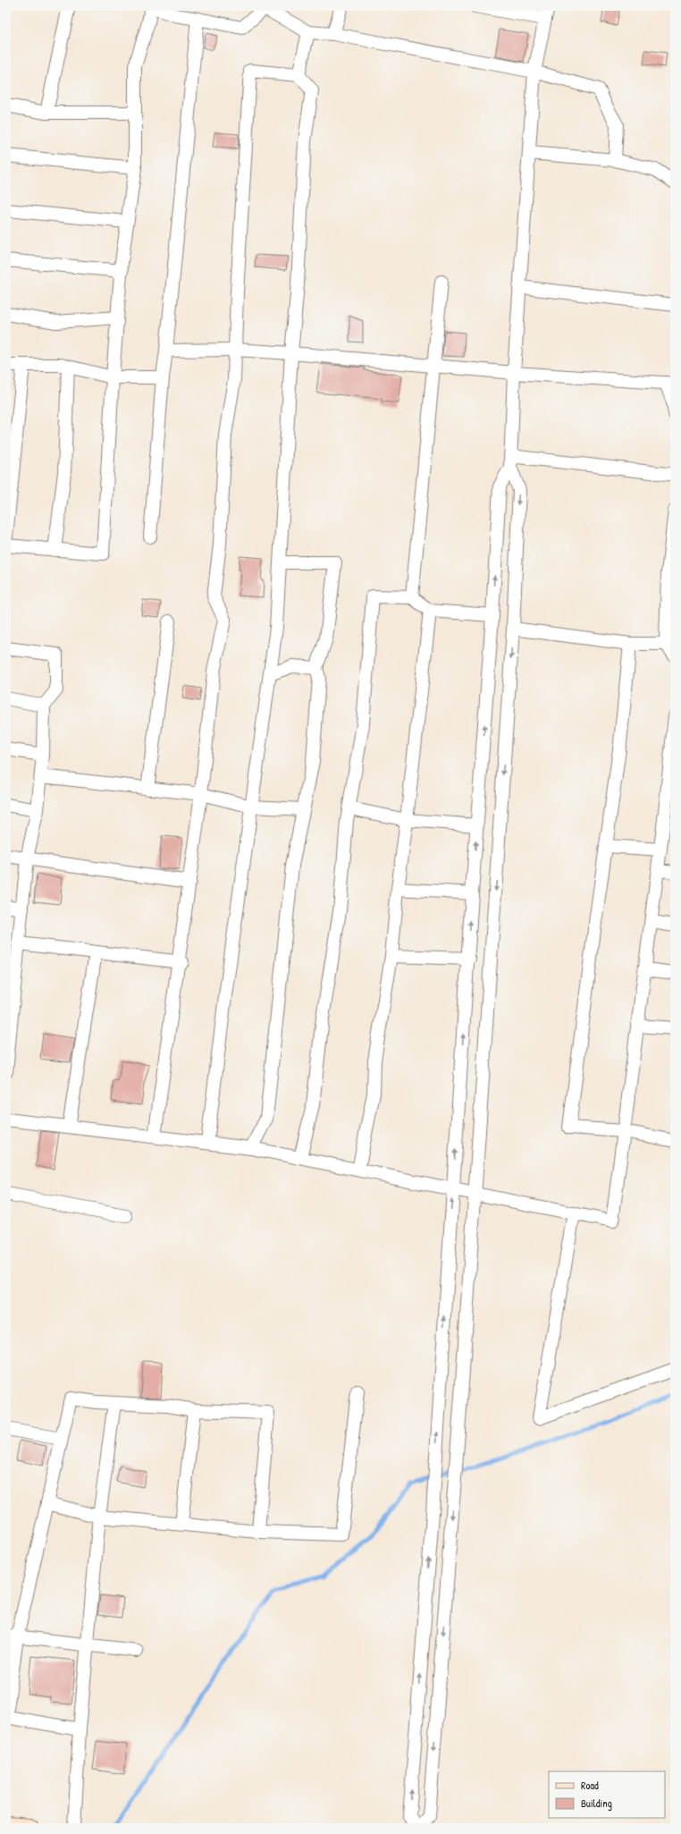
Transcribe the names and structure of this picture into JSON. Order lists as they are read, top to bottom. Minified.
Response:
{"legend":["Road","Building"]}
